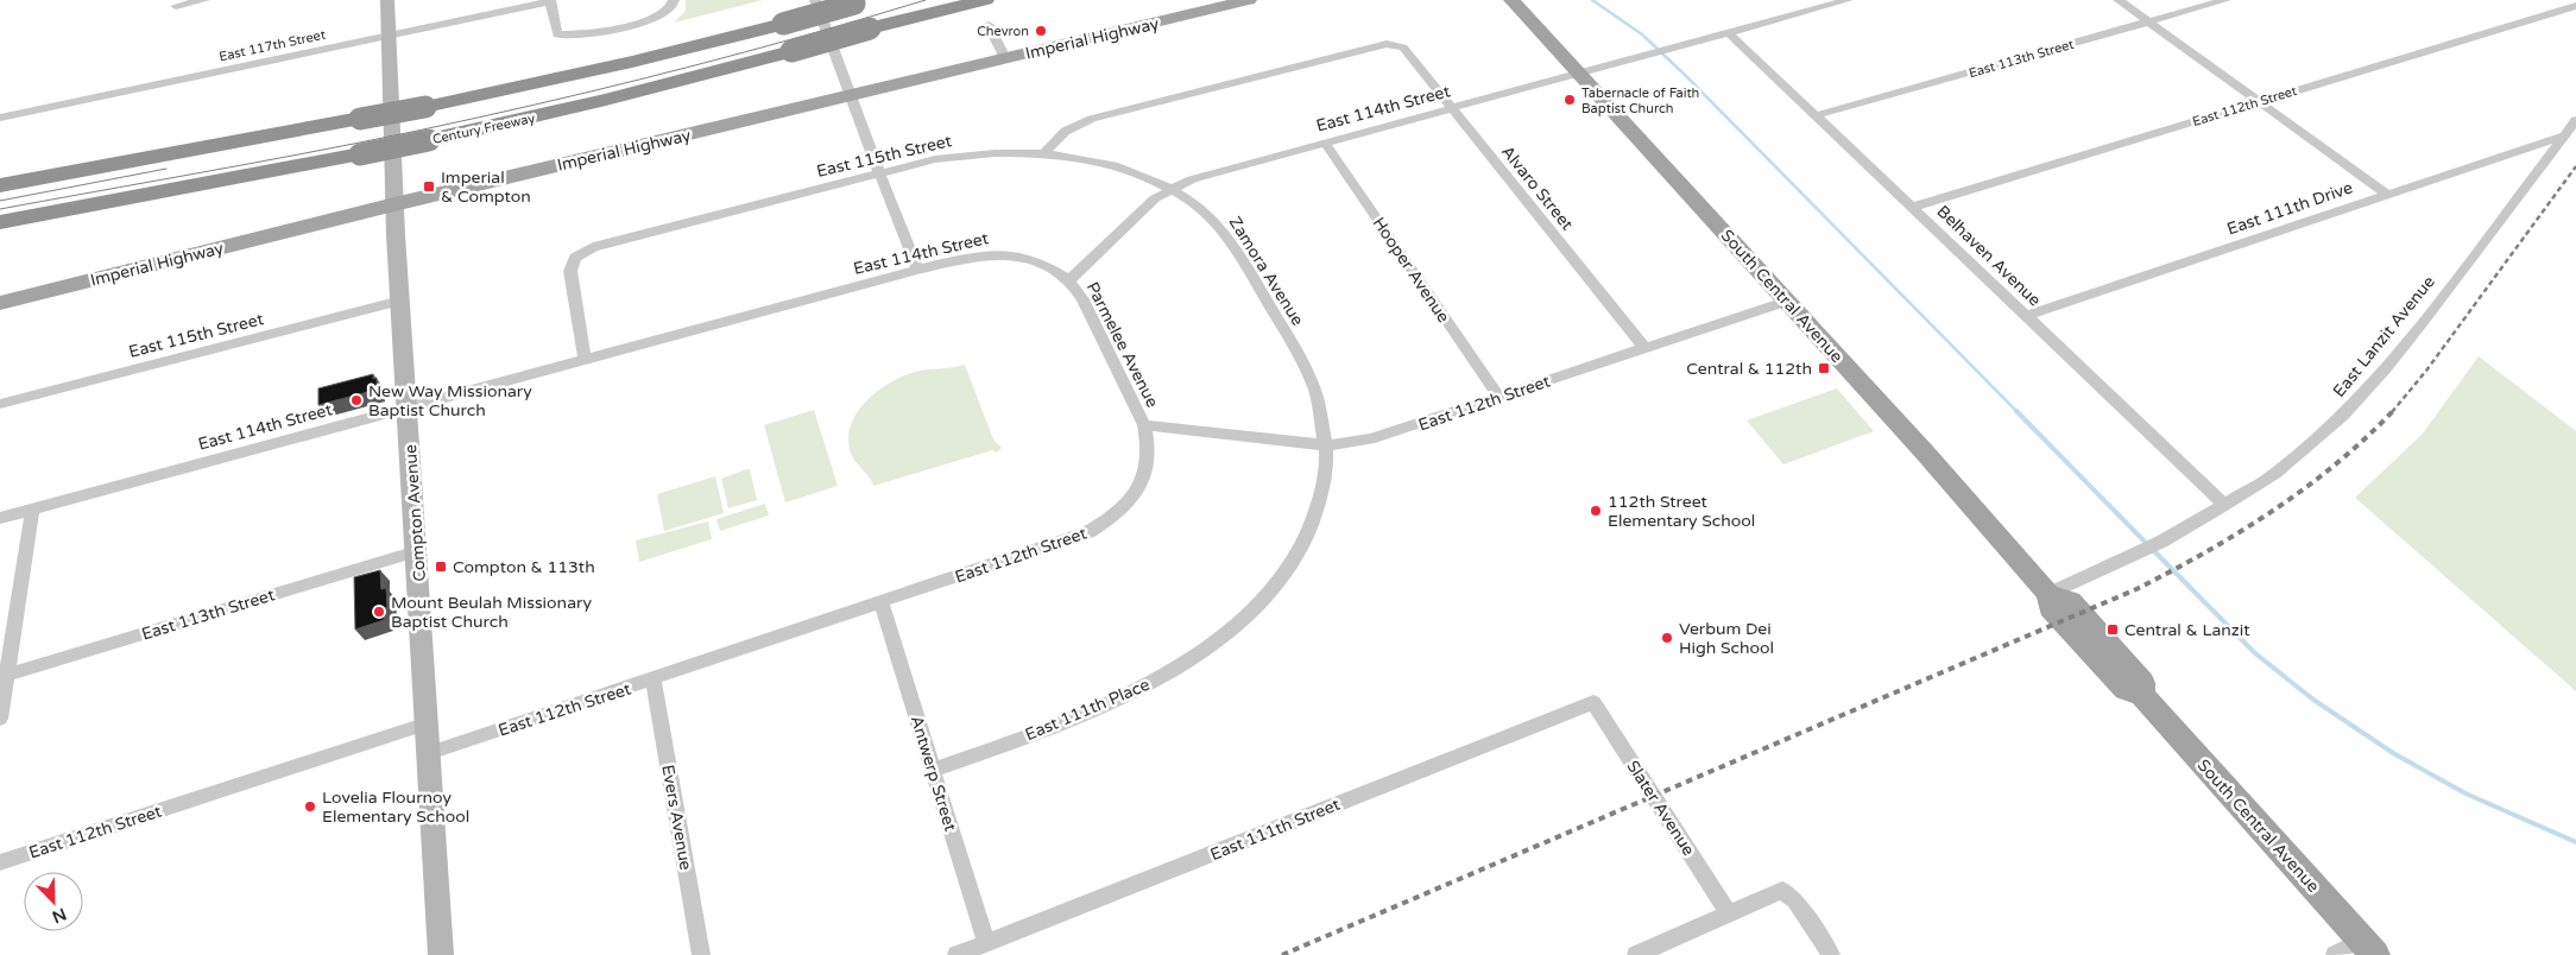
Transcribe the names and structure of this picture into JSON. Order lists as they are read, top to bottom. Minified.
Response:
{"streets":{"highway":["Century Freeway"],"main road":["Imperial Highway","South Central Avenue","Compton Avenue"],"street":["East 117th Street","East 113th Street","East 112th Street","East 114th Street","East 115th Street","Alvaro Street","East 111th Drive","Belhaven Avenue","Hooper Avenue","Zamora Avenue","East Lanzit Avenue","Parmelee Avenue","East 111th Place","Antwerp Street","Slater Avenue","Evers Avenue","East 111th Street"]},"crossings":[["Imperial Highway","Compton Avenue"],["East 117th Street","Compton Avenue"],["East 113th Street","Belhaven Avenue"],["East 113th Street","Compton Avenue"],["East 112th Street","Alvaro Street"],["East 112th Street","Belhaven Avenue"],["East 112th Street","Hooper Avenue"],["East 112th Street","Zamora Avenue"],["East 112th Street","South Central Avenue"],["East 112th Street","Parmelee Avenue"],["East 112th Street","Compton Avenue"],["East 112th Street","East 111th Place"],["East 112th Street","Antwerp Street"],["East 112th Street","Evers Avenue"],["East 114th Street","East 115th Street"],["East 114th Street","Alvaro Street"],["East 114th Street","Belhaven Avenue"],["East 114th Street","Hooper Avenue"],["East 114th Street","Zamora Avenue"],["East 114th Street","South Central Avenue"],["East 114th Street","Parmelee Avenue"],["East 114th Street","Compton Avenue"],["East 115th Street","Alvaro Street"],["East 115th Street","Zamora Avenue"],["East 115th Street","Compton Avenue"],["Alvaro Street","Zamora Avenue"],["East 111th Drive","Belhaven Avenue"],["East 111th Drive","East Lanzit Avenue"],["Belhaven Avenue","East Lanzit Avenue"],["Zamora Avenue","East 111th Place"],["South Central Avenue","East Lanzit Avenue"],["East 111th Place","Antwerp Street"],["Antwerp Street","East 111th Street"],["Slater Avenue","East 111th Street"]],"places":{"other":["Chevron","Tabernacle of Faith Baptist Church","New Way Missionary Baptist Church","112th Street Elementary School","Mount Beulah Missionary Baptist Church","Verbum Dei High School","Lovelia Flournoy Elementary School"],"transit":["Imperial & Compton","Central & 112th","Compton & 113th","Central & Lanzit"]},"north":"bottom right"}
